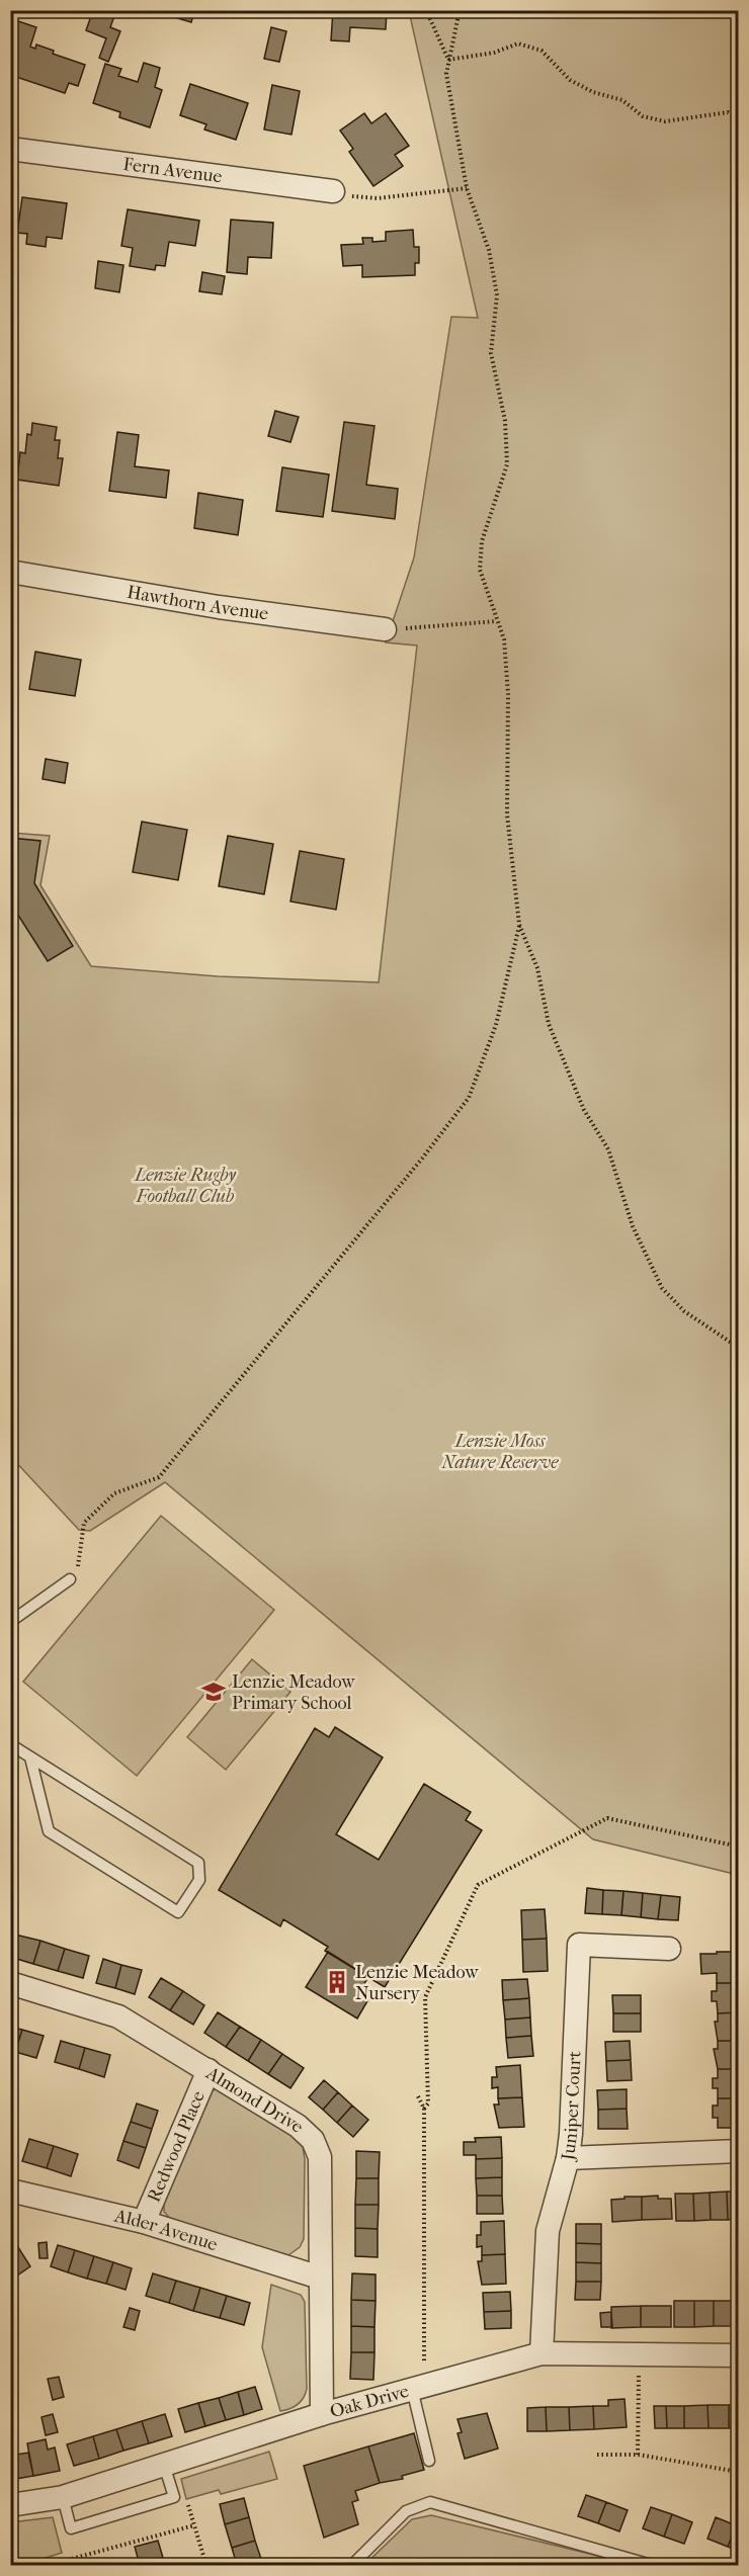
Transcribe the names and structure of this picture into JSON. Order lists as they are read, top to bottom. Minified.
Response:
{"streets":{"street":["Fern Avenue","Hawthorn Avenue","Almond Drive","Juniper Court","Redwood Place","Alder Avenue","Oak Drive"]},"crossings":[["Almond Drive","Redwood Place"],["Almond Drive","Alder Avenue"],["Almond Drive","Oak Drive"],["Juniper Court","Oak Drive"],["Redwood Place","Alder Avenue"]],"parks":["Lenzie Rugby Football Club","Lenzie Moss Nature Reserve"],"places":{"school or university":["Lenzie Meadow Primary School"],"building":["Lenzie Meadow Nursery"]}}
